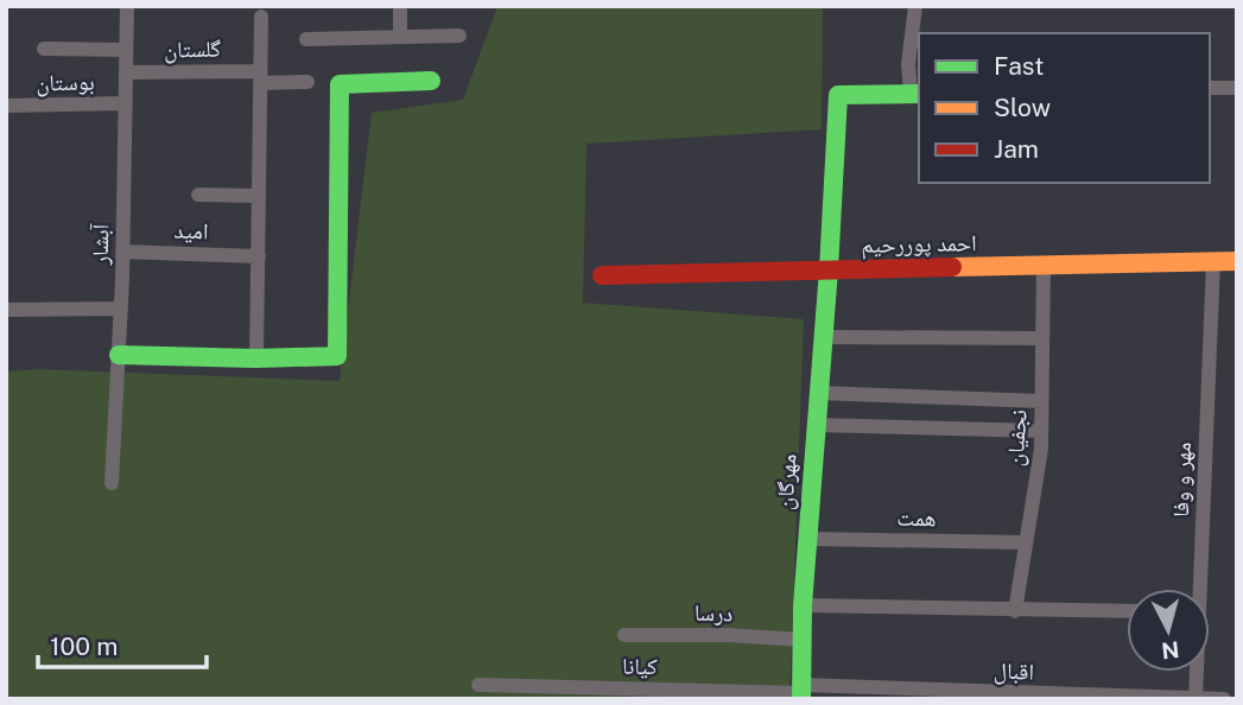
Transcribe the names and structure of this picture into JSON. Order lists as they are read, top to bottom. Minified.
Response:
{"streets":{"street":["گلستان","بوستان","امید","احمد پوررحیم","آبشار","نجفیان","مهر و وفا","مهرگان","همت","درسا","کیانا","اقبال"]},"crossings":[["گلستان","آبشار"],["بوستان","آبشار"],["امید","آبشار"],["احمد پوررحیم","نجفیان"],["احمد پوررحیم","مهر و وفا"],["احمد پوررحیم","مهرگان"],["نجفیان","همت"],["مهر و وفا","اقبال"],["مهرگان","همت"],["مهرگان","درسا"],["مهرگان","کیانا"],["مهرگان","اقبال"],["کیانا","اقبال"]],"legend":["Fast","Slow","Jam"],"scale_bar":"100 m","north":"bottom"}
